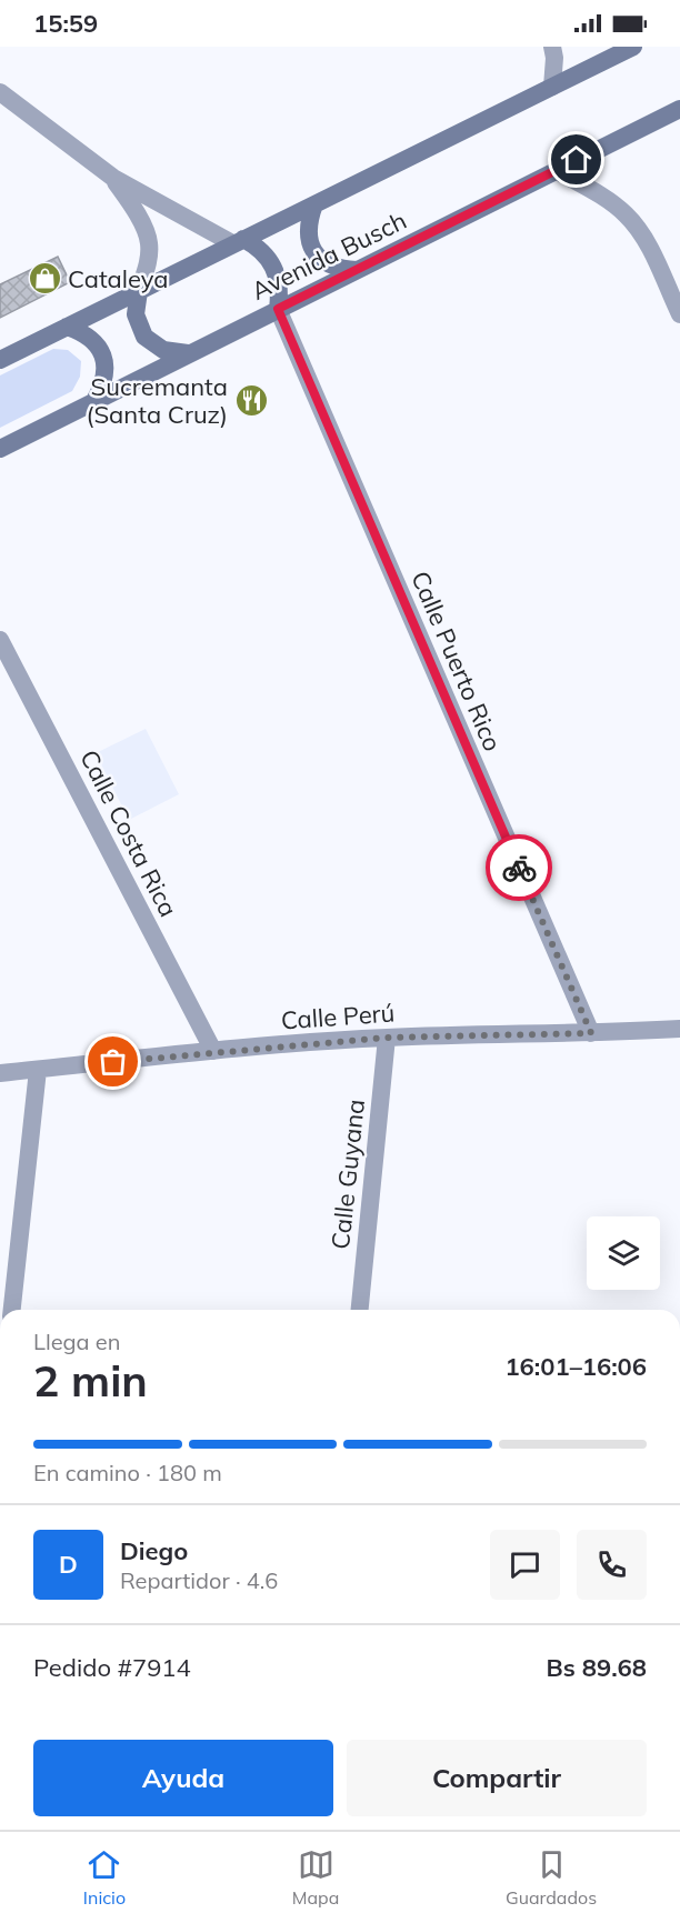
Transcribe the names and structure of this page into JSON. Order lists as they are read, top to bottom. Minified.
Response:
{"streets":{"main road":["Avenida Busch"],"street":["Calle Puerto Rico","Calle Costa Rica","Calle Perú","Calle Guyana"]},"crossings":[["Avenida Busch","Calle Puerto Rico"],["Calle Puerto Rico","Calle Perú"],["Calle Costa Rica","Calle Perú"],["Calle Perú","Calle Guyana"]],"places":{"shop":["Cataleya"],"restaurant":["Sucremanta (Santa Cruz)"]},"page":{"status":"15:59","heading":["2 min","Llega en","16:01–16:06"],"panel":["Diego","Repartidor · 4.6","Pedido #7914","Bs 89.68"],"bar":"En camino · 180 m","round":"D","buttons":["Ayuda","Compartir"],"tabs":["Inicio","Mapa","Guardados"]}}
